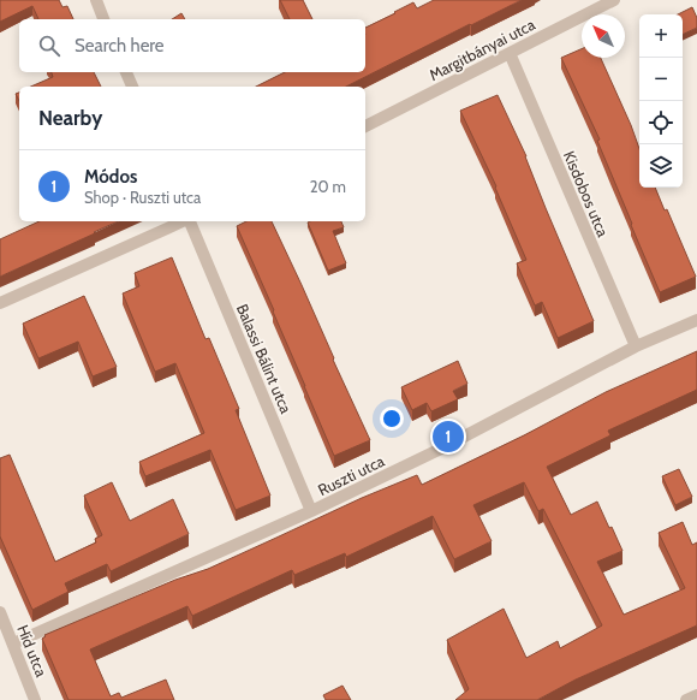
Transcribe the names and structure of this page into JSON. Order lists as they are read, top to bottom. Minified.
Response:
{"streets":{"street":["Margitbányai utca","Kisdobos utca","Balassi Bálint utca","Ruszti utca","Híd utca"]},"crossings":[["Margitbányai utca","Kisdobos utca"],["Kisdobos utca","Ruszti utca"],["Balassi Bálint utca","Ruszti utca"],["Ruszti utca","Híd utca"]],"north":"top left","page":{"map_buttons":["+","−"],"search":"Search here","heading":"Nearby","list":[{"mark":"1","name":"Módos","note":"Shop · Ruszti utca","value":"20 m"}],"pins":"1"}}
